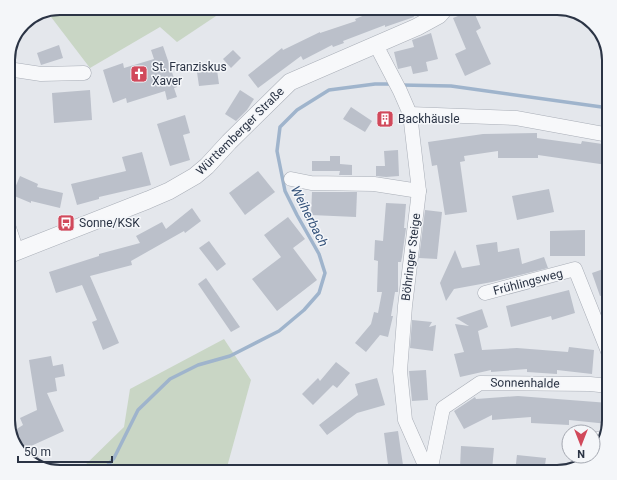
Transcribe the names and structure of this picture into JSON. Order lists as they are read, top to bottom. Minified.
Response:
{"streets":{"street":["Württemberger Straße","Böhringer Steige","Frühlingsweg","Sonnenhalde"]},"crossings":[["Württemberger Straße","Böhringer Steige"]],"water":["Weiherbach"],"places":{"church":["St. Franziskus Xaver"],"building":["Backhäusle"],"bus stop":["Sonne/KSK"]},"scale_bar":"50 m","north":"bottom"}
